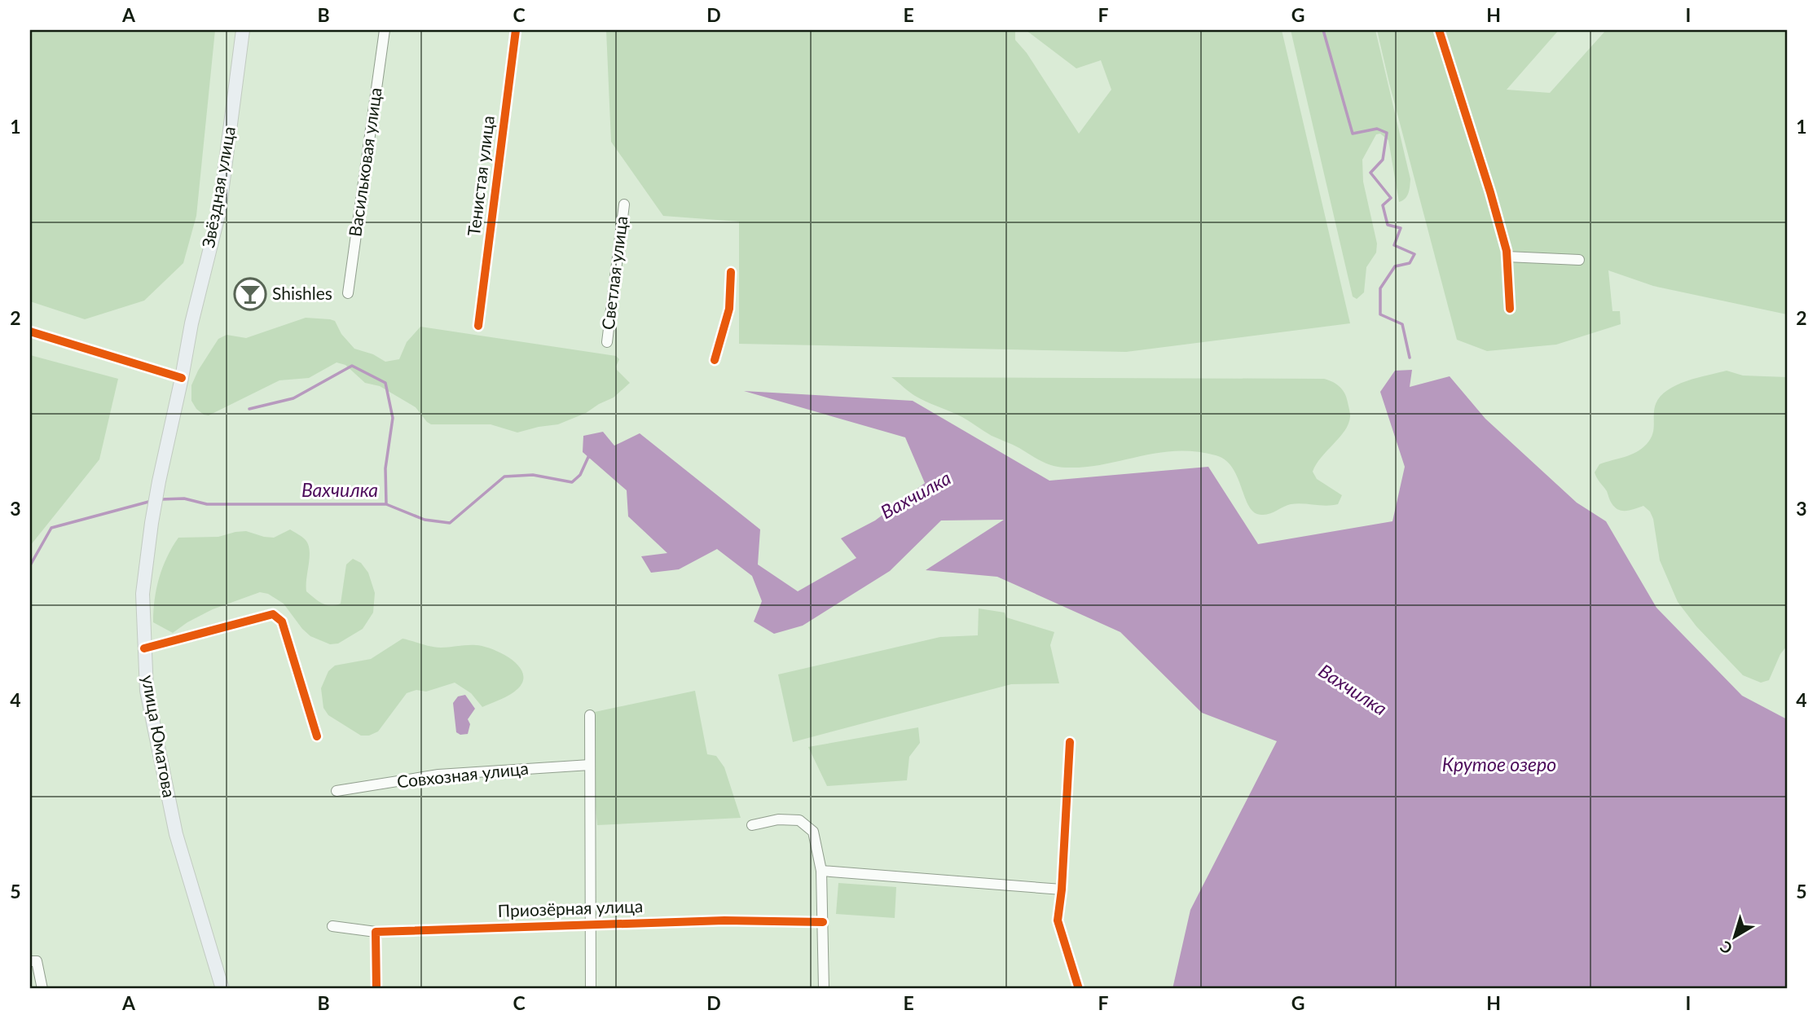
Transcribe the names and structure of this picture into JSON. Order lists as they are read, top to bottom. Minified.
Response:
{"streets":{"main road":["Звёздная улица","улица Юматова"],"street":["Васильковая улица","Тенистая улица","Светлая улица","Совхозная улица","Приозёрная улица"]},"crossings":[["Звёздная улица","улица Юматова"]],"water":["Вахчилка","Крутое озеро"],"places":{"bar":["Shishles"]},"north":"bottom left","grid":{"columns":["A","B","C","D","E","F","G","H","I"],"rows":["1","2","3","4","5"]}}
